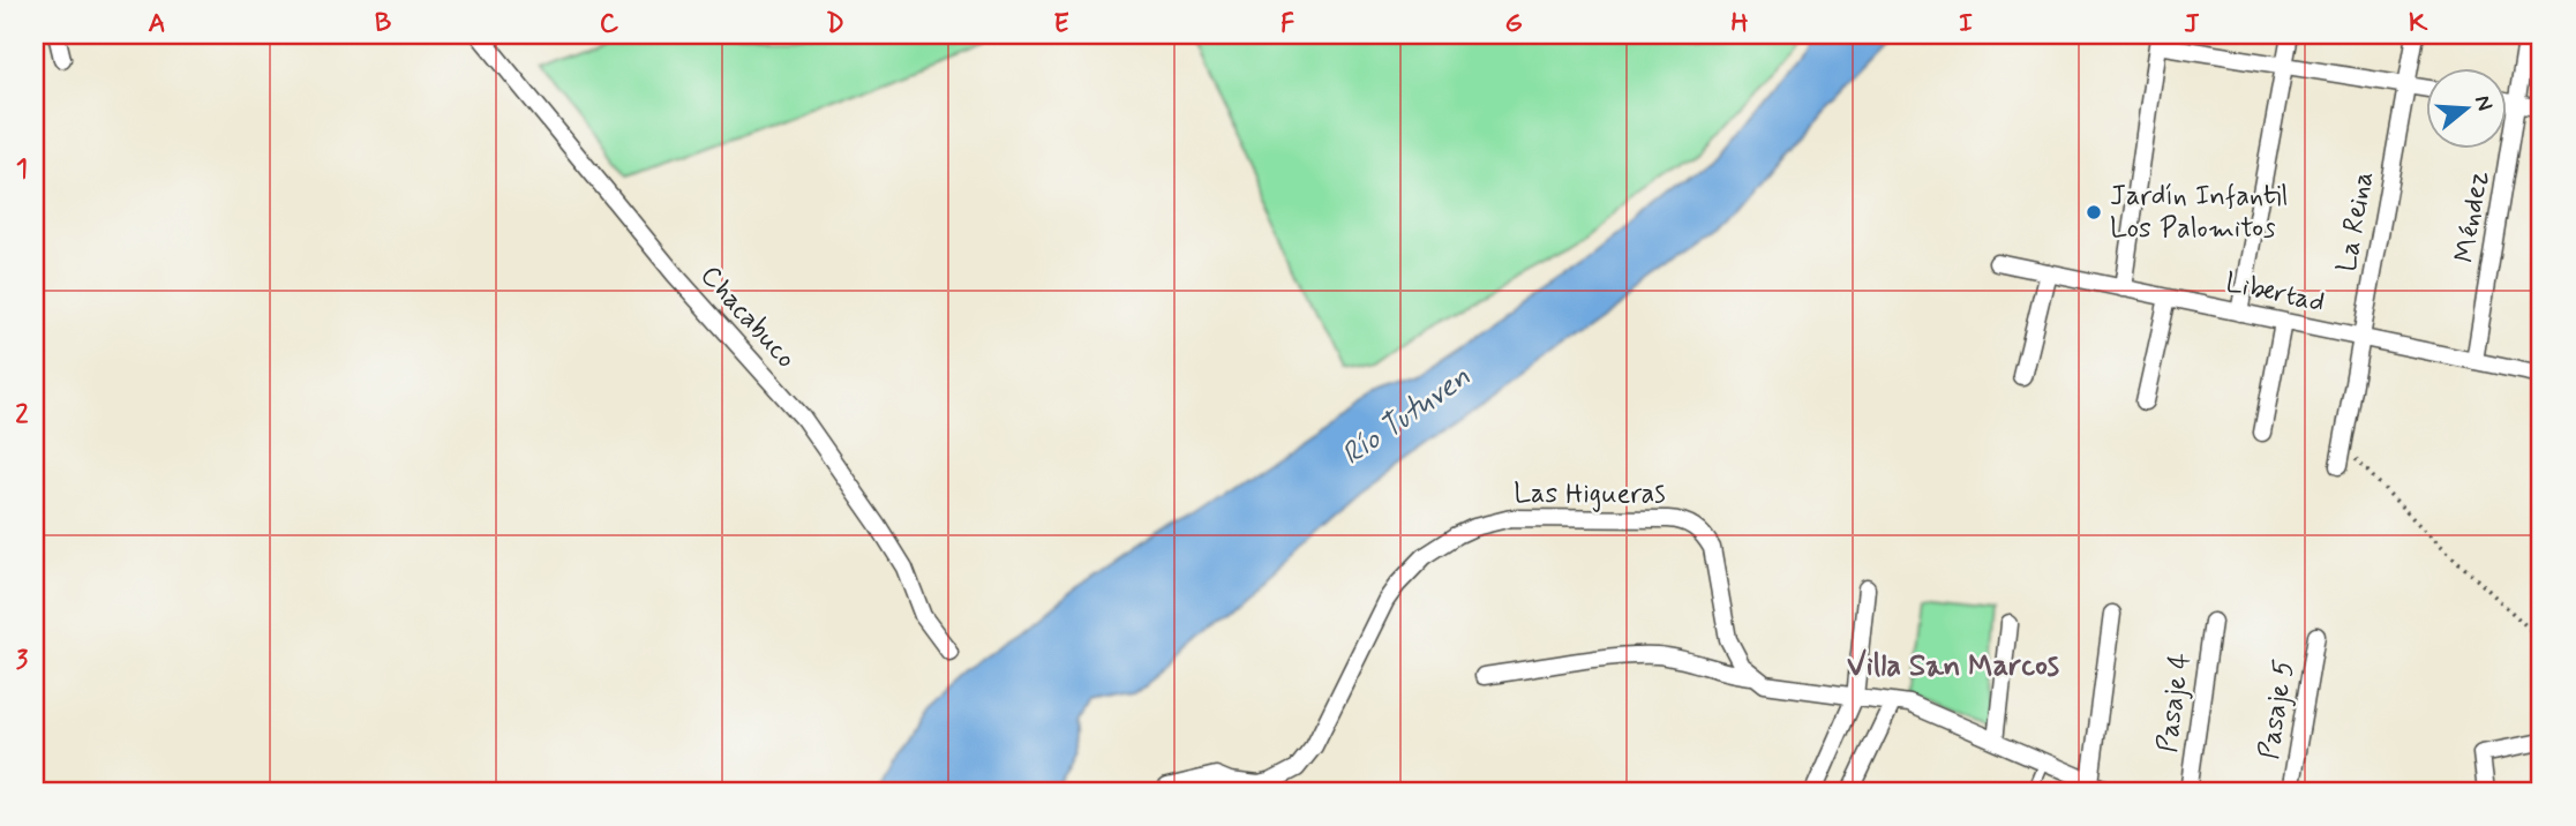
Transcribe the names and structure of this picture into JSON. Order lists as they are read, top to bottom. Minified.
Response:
{"streets":{"street":["Méndez","La Reina","Libertad","Chacabuco","Las Higueras","Pasaje 4","Pasaje 5"]},"crossings":[["Méndez","Libertad"],["La Reina","Libertad"]],"districts":["Villa San Marcos"],"water":["Río Tutuven"],"places":["Jardín Infantil Los Palomitos"],"north":"right","grid":{"columns":["A","B","C","D","E","F","G","H","I","J","K"],"rows":["1","2","3"]}}
